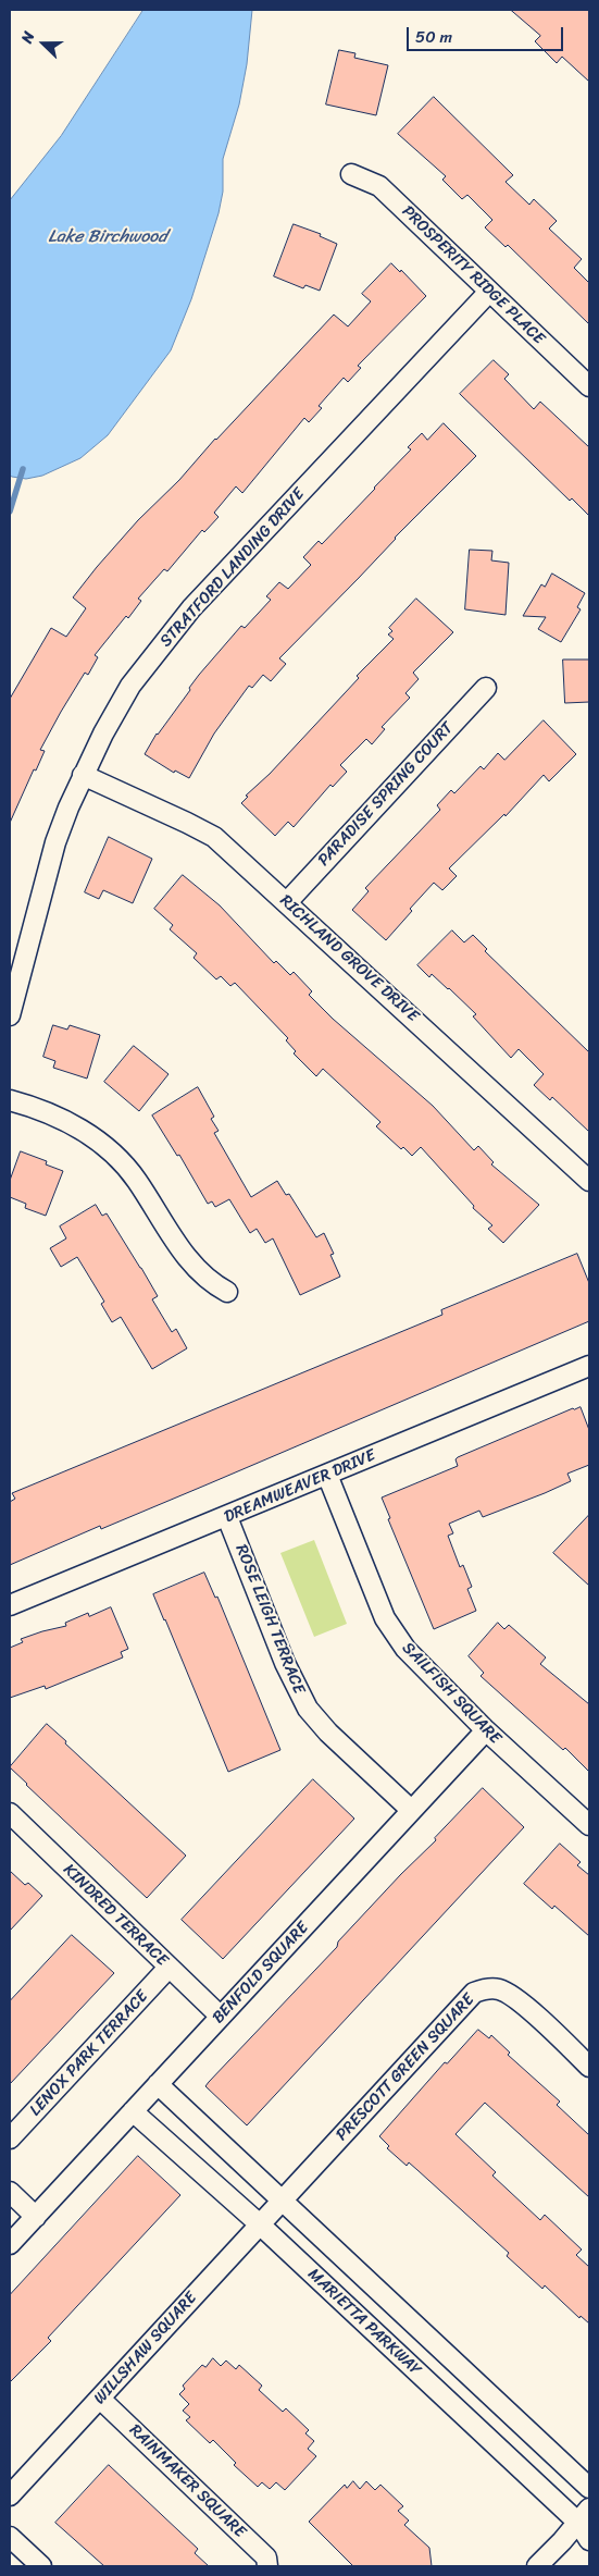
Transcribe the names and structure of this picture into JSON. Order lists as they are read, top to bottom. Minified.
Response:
{"streets":{"street":["PROSPERITY RIDGE PLACE","STRATFORD LANDING DRIVE","PARADISE SPRING COURT","RICHLAND GROVE DRIVE","DREAMWEAVER DRIVE","ROSE LEIGH TERRACE","SAILFISH SQUARE","KINDRED TERRACE","BENFOLD SQUARE","LENOX PARK TERRACE","PRESCOTT GREEN SQUARE","MARIETTA PARKWAY","WILLSHAW SQUARE","RAINMAKER SQUARE"]},"crossings":[["PROSPERITY RIDGE PLACE","STRATFORD LANDING DRIVE"],["STRATFORD LANDING DRIVE","RICHLAND GROVE DRIVE"],["PARADISE SPRING COURT","RICHLAND GROVE DRIVE"],["DREAMWEAVER DRIVE","ROSE LEIGH TERRACE"],["DREAMWEAVER DRIVE","SAILFISH SQUARE"],["ROSE LEIGH TERRACE","BENFOLD SQUARE"],["SAILFISH SQUARE","BENFOLD SQUARE"],["KINDRED TERRACE","BENFOLD SQUARE"],["KINDRED TERRACE","LENOX PARK TERRACE"],["BENFOLD SQUARE","MARIETTA PARKWAY"],["PRESCOTT GREEN SQUARE","MARIETTA PARKWAY"],["PRESCOTT GREEN SQUARE","WILLSHAW SQUARE"],["MARIETTA PARKWAY","WILLSHAW SQUARE"],["WILLSHAW SQUARE","RAINMAKER SQUARE"]],"water":["Lake Birchwood"],"scale_bar":"50 m","north":"left"}
